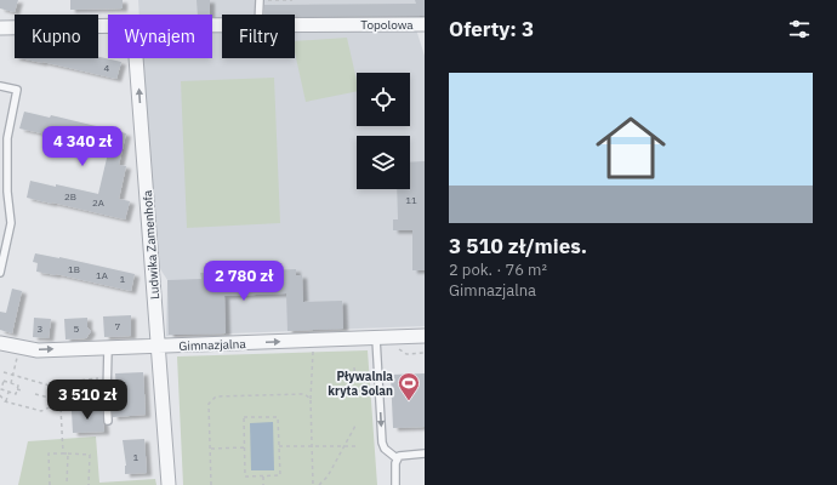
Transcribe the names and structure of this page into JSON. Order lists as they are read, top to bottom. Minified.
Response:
{"streets":{"street":["Topolowa","Ludwika Zamenhofa","Gimnazjalna"]},"crossings":[["Ludwika Zamenhofa","Gimnazjalna"]],"one_way":["Ludwika Zamenhofa","Gimnazjalna"],"places":{"sports":["Pływalnia kryta Solan"]},"house_numbers":["4","2B","11","2A","1B","1A","1","7","3","5","1"],"page":{"heading":"Oferty: 3","chip":["Kupno","Wynajem","Filtry"],"list":[{"name":"3 510 zł/mies.","note":"2 pok. · 76 m² · Gimnazjalna"}],"price":["4 340 zł","2 780 zł","3 510 zł"]}}
